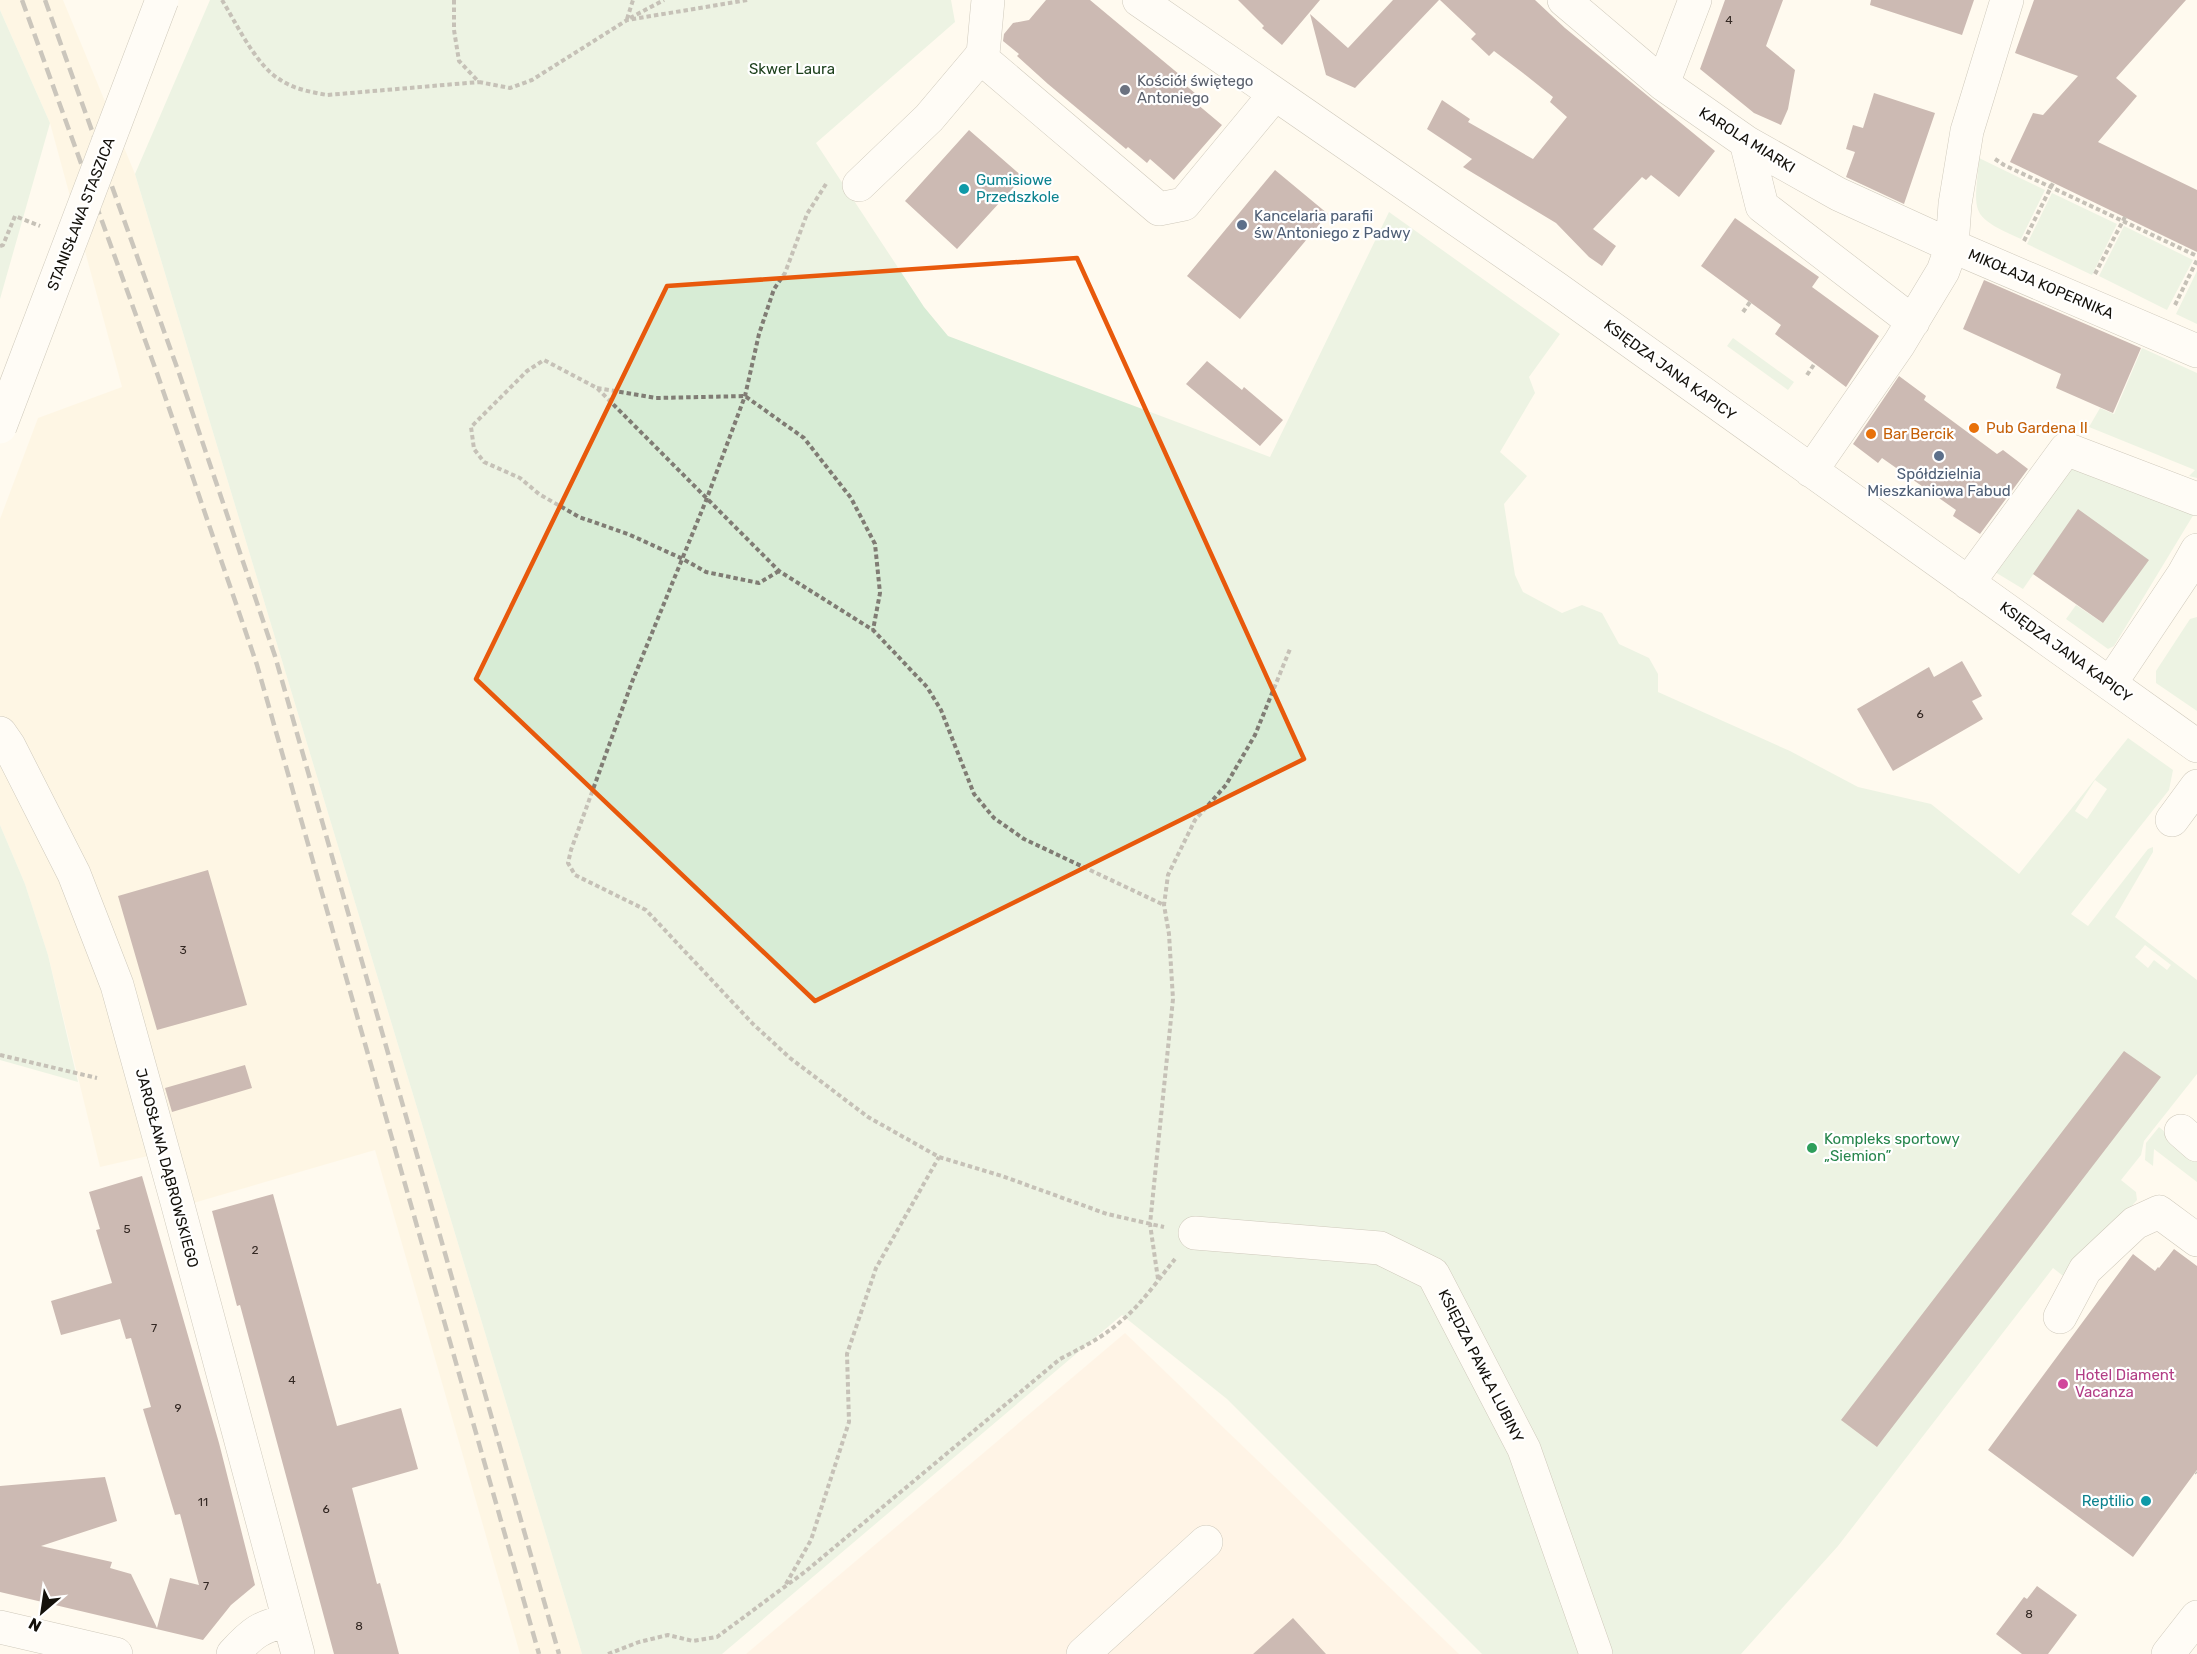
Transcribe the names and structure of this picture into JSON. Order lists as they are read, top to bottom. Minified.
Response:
{"streets":{"street":["KAROLA MIARKI","STANISŁAWA STASZICA","MIKOŁAJA KOPERNIKA","KSIĘDZA JANA KAPICY","JAROSŁAWA DĄBROWSKIEGO","KSIĘDZA PAWŁA LUBINY"]},"crossings":[["KAROLA MIARKI","MIKOŁAJA KOPERNIKA"]],"parks":["Skwer Laura"],"places":["Kościół świętego Antoniego","Gumisiowe Przedszkole","Kancelaria parafii św Antoniego z Padwy","Pub Gardena II","Bar Bercik","Spółdzielnia Mieszkaniowa Fabud","Kompleks sportowy „Siemion”","Hotel Diament Vacanza","Reptilio"],"house_numbers":["4","6","3","5","2","7","4","9","11","6","7","8","8"],"north":"bottom left"}
